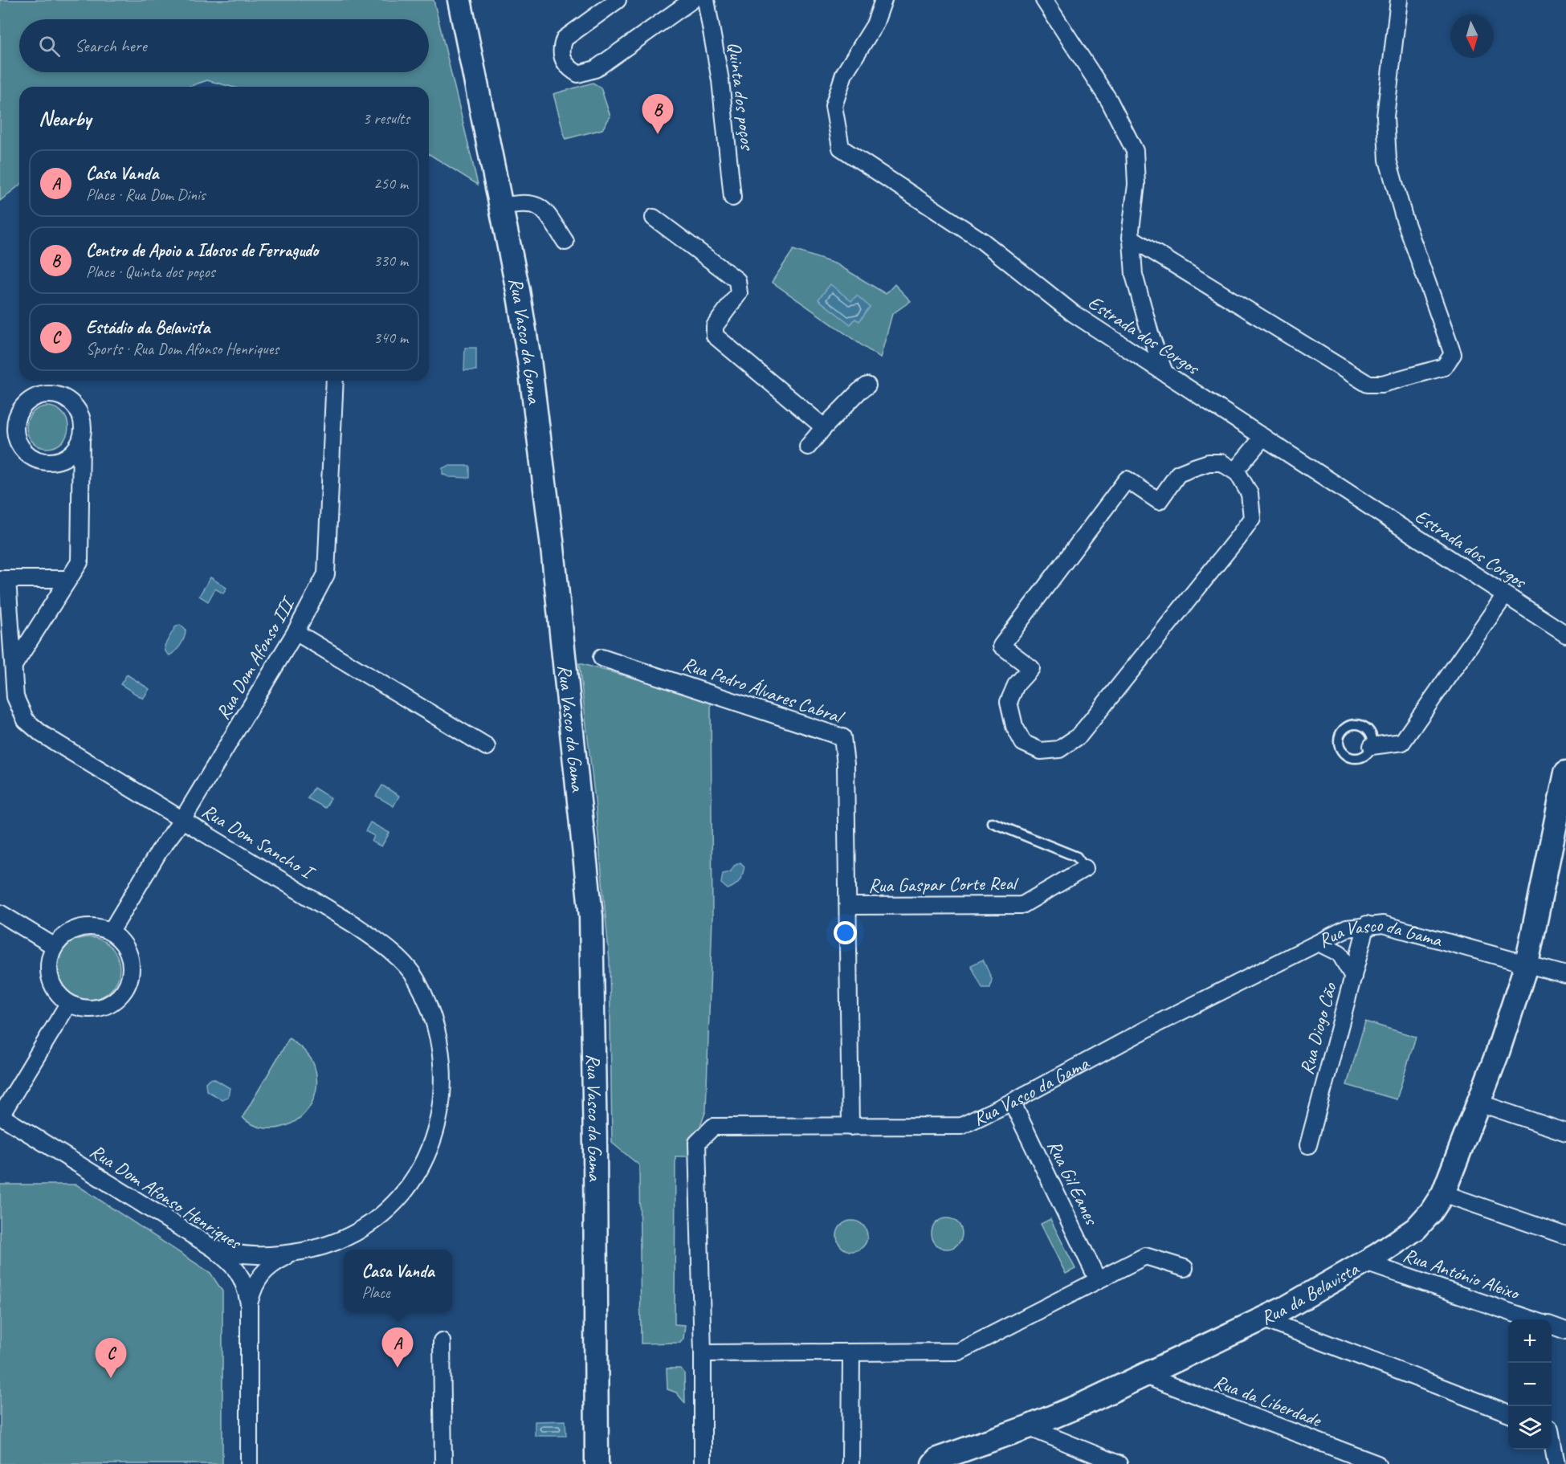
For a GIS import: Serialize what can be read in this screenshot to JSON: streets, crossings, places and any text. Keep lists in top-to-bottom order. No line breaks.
{"streets":{"street":["Quinta dos poços","Estrada dos Corgos","Rua Vasco da Gama","Rua Dom Afonso III","Rua Pedro Álvares Cabral","Rua Dom Sancho I","Rua Gaspar Corte Real","Rua Diogo Cão","Rua Gil Eanes","Rua Dom Afonso Henriques","Rua António Aleixo","Rua da Belavista","Rua da Liberdade"]},"crossings":[["Rua Vasco da Gama","Rua Pedro Álvares Cabral"],["Rua Vasco da Gama","Rua Diogo Cão"],["Rua Vasco da Gama","Rua Gil Eanes"],["Rua Vasco da Gama","Rua da Belavista"],["Rua Dom Afonso III","Rua Dom Sancho I"],["Rua Pedro Álvares Cabral","Rua Gaspar Corte Real"],["Rua António Aleixo","Rua da Belavista"],["Rua da Belavista","Rua da Liberdade"]],"north":"bottom","page":{"search":"Search here","heading":["Nearby","3 results"],"pins":["B","A","C"],"list":[{"mark":"A","name":"Casa Vanda","note":"Place · Rua Dom Dinis","value":"250 m"},{"mark":"B","name":"Centro de Apoio a Idosos de Ferragudo","note":"Place · Quinta dos poços","value":"330 m"},{"mark":"C","name":"Estádio da Belavista","note":"Sports · Rua Dom Afonso Henriques","value":"340 m"}],"popup":["Casa Vanda","Place"],"map_buttons":["+","−"]}}
